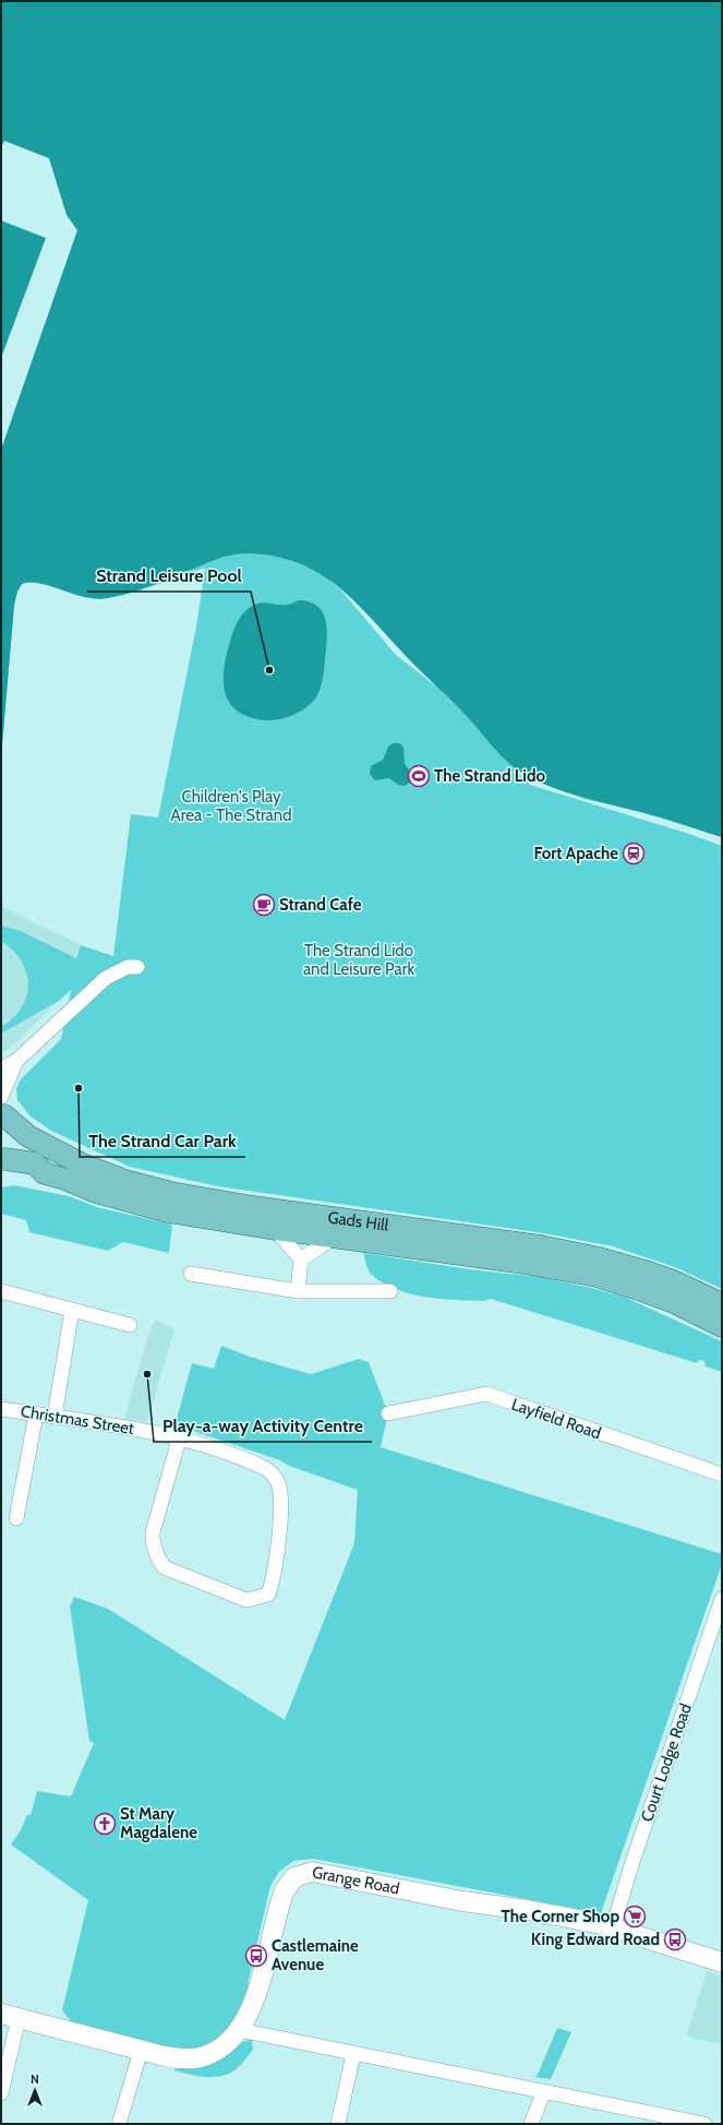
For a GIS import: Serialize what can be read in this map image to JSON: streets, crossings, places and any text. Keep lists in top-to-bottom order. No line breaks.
{"streets":{"main road":["Gads Hill"],"street":["Layfield Road","Christmas Street","Court Lodge Road","Grange Road"]},"crossings":[["Court Lodge Road","Grange Road"]],"parks":["Children's Play Area - The Strand","The Strand Lido and Leisure Park"],"places":{"other":["Strand Leisure Pool","The Strand Car Park","Play-a-way Activity Centre"],"sports":["The Strand Lido"],"station":["Fort Apache"],"cafe":["Strand Cafe"],"church":["St Mary Magdalene"],"supermarket":["The Corner Shop"],"bus stop":["King Edward Road","Castlemaine Avenue"]},"north":"top"}
